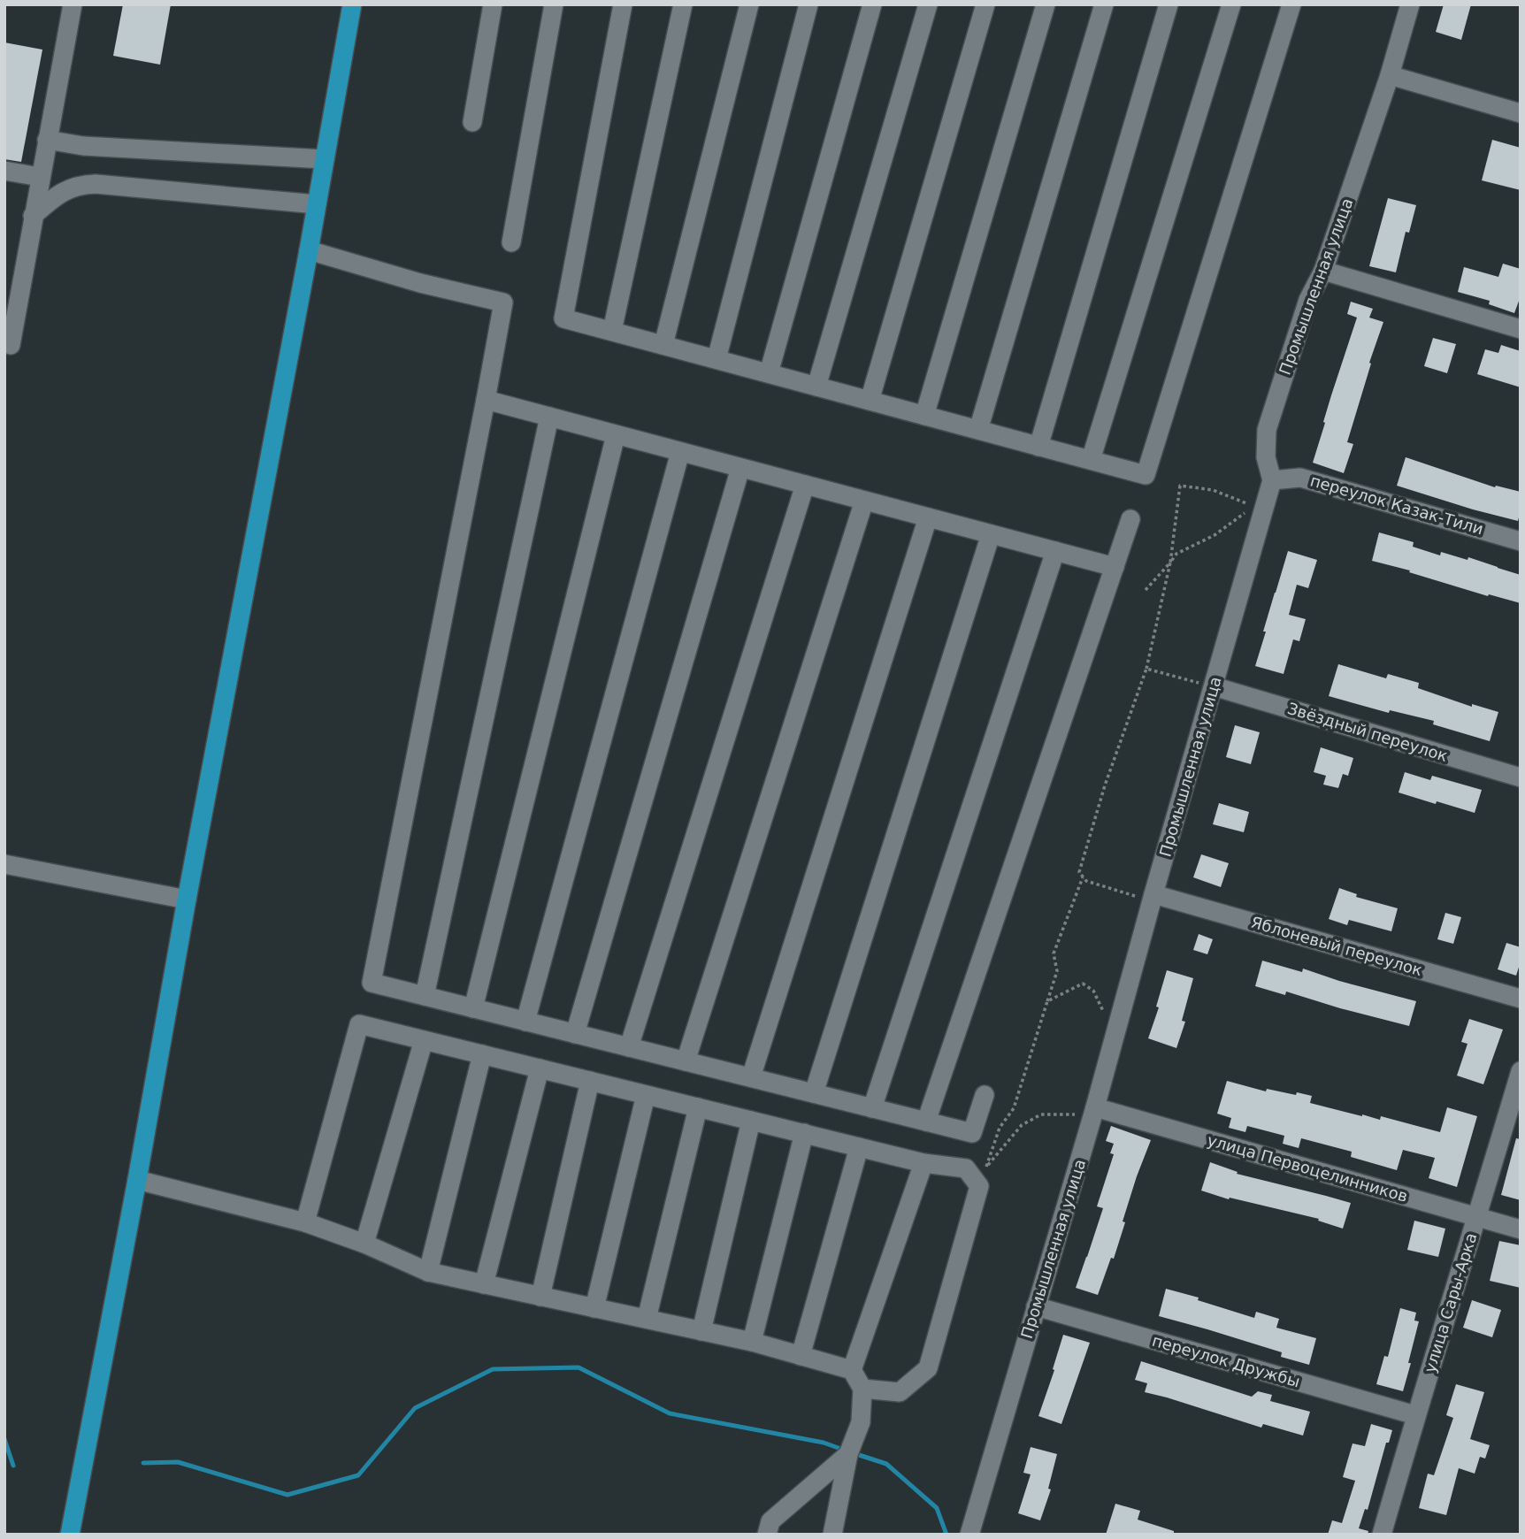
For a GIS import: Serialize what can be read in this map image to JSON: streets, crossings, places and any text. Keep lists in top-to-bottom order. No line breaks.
{"streets":{"lane":["Промышленная улица","переулок Казак-Тили","Звёздный переулок","Яблоневый переулок","улица Первоцелинников","улица Сары-Арка","переулок Дружбы"]},"crossings":[["Промышленная улица","переулок Казак-Тили"],["Промышленная улица","Звёздный переулок"],["Промышленная улица","Яблоневый переулок"],["Промышленная улица","улица Первоцелинников"],["Промышленная улица","переулок Дружбы"],["улица Первоцелинников","улица Сары-Арка"],["улица Сары-Арка","переулок Дружбы"]]}
